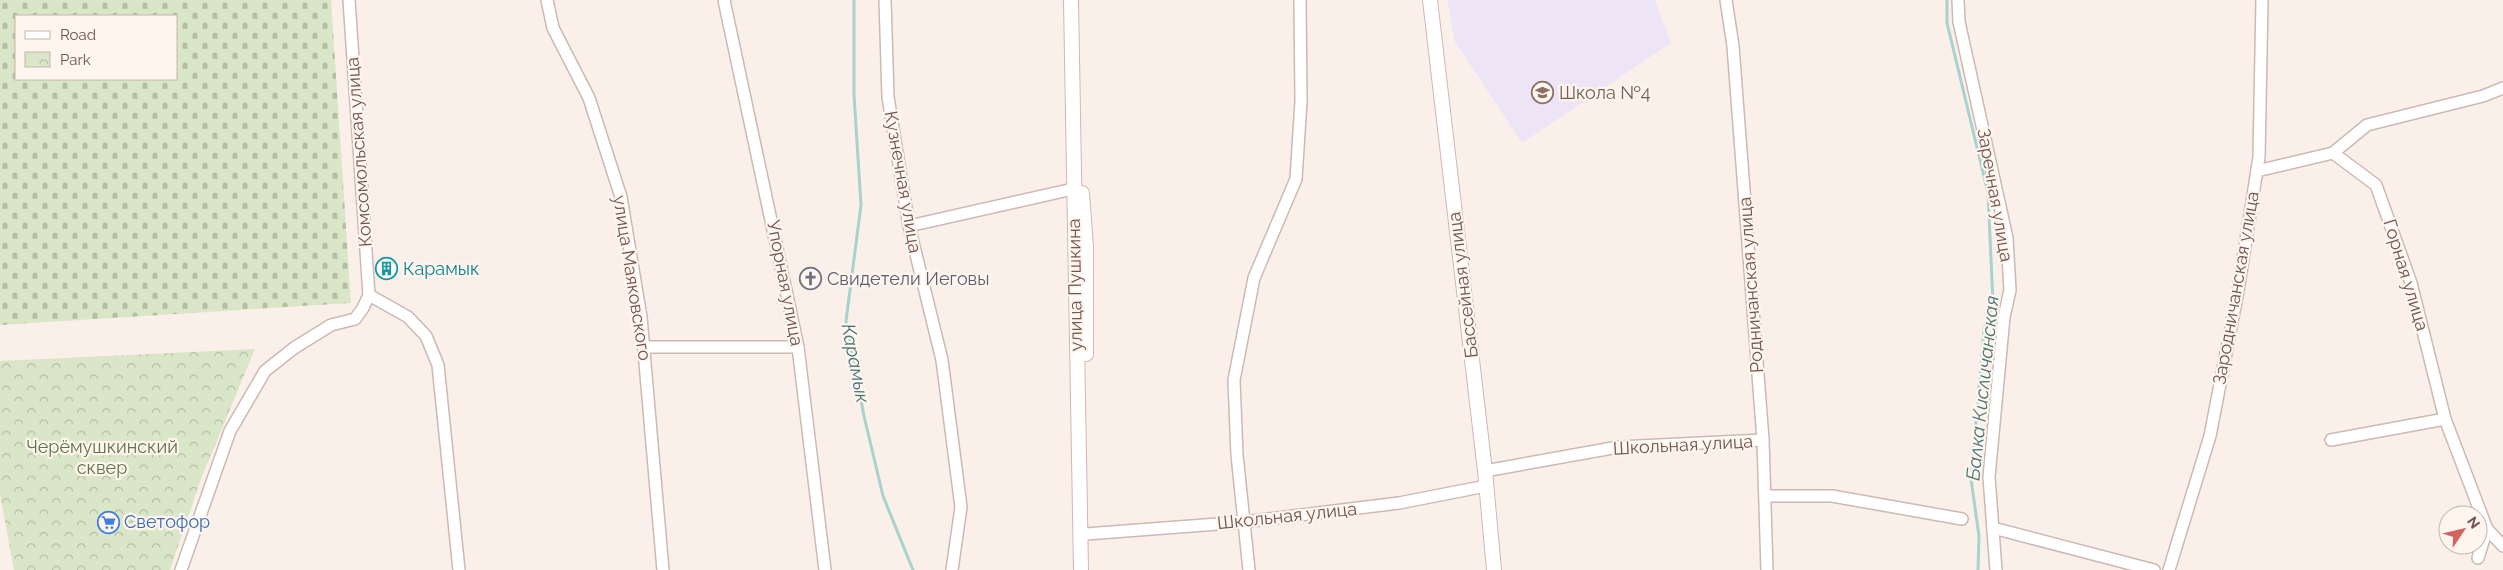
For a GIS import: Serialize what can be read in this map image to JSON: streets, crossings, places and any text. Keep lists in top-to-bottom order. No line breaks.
{"streets":{"street":["Комсомольская улица","Кузнечная улица","Заречная улица","Горная улица","улица Маяковского","Упорная улица","улица Пушкина","Бассейная улица","Родничанская улица","Зародничанская улица","Школьная улица"]},"crossings":[["улица Пушкина","Школьная улица"],["Бассейная улица","Школьная улица"],["Родничанская улица","Школьная улица"]],"water":["Карамык","Балка Кисличанская"],"parks":["Черёмушкинский сквер"],"places":{"school or university":["Школа №4"],"building":["Карамык"],"church":["Свидетели Иеговы"],"supermarket":["Светофор"]},"legend":["Road","Park"],"north":"top right"}
